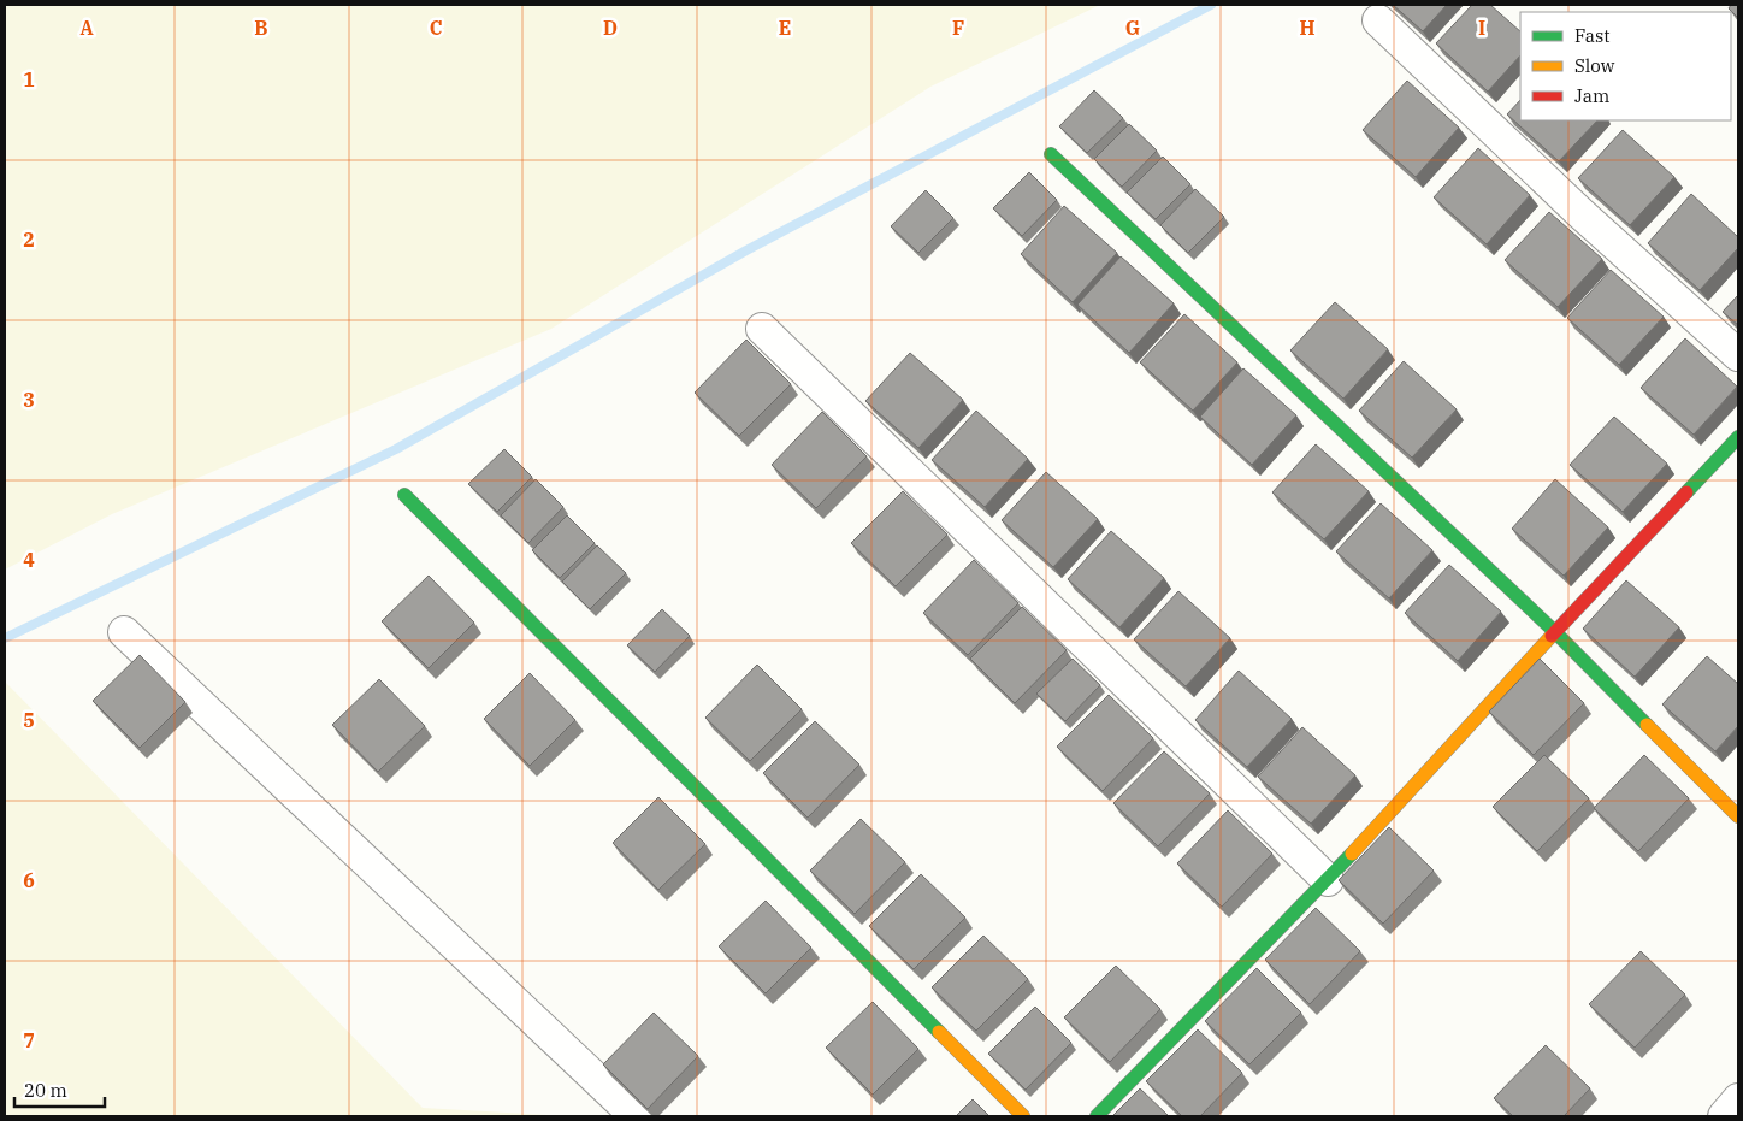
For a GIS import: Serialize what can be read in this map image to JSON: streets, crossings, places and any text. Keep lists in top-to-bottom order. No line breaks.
{"legend":["Fast","Slow","Jam"],"scale_bar":"20 m","grid":{"columns":["A","B","C","D","E","F","G","H","I"],"rows":["1","2","3","4","5","6","7"]}}
